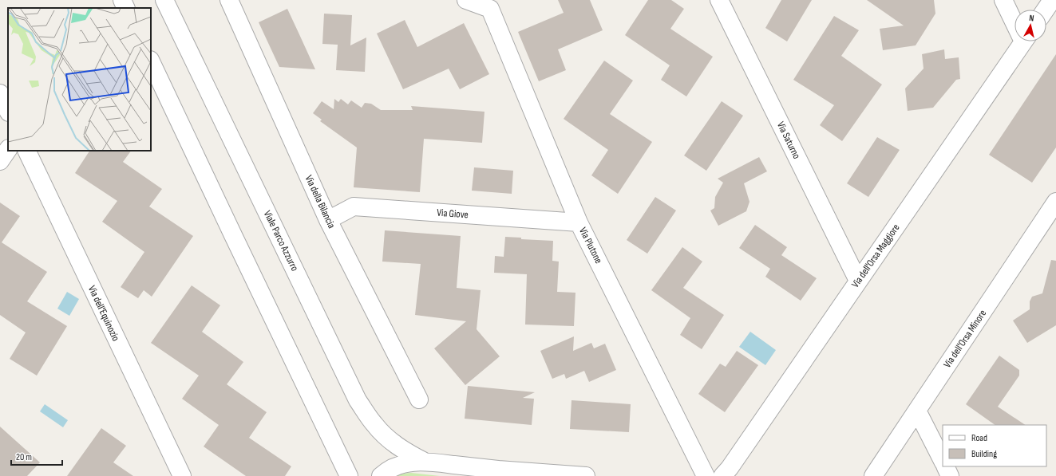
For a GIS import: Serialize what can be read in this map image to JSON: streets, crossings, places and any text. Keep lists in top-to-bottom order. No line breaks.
{"streets":{"street":["Via Saturno","Via della Bilancia","Via Giove","Viale Parco Azzurro","Via Plutone","Via dell'Orsa Maggiore","Via dell'Equinozio","Via dell'Orsa Minore"]},"crossings":[["Via Saturno","Via dell'Orsa Maggiore"],["Via della Bilancia","Via Giove"],["Via Giove","Via Plutone"]],"legend":["Road","Building"],"scale_bar":"20 m","north":"top"}
